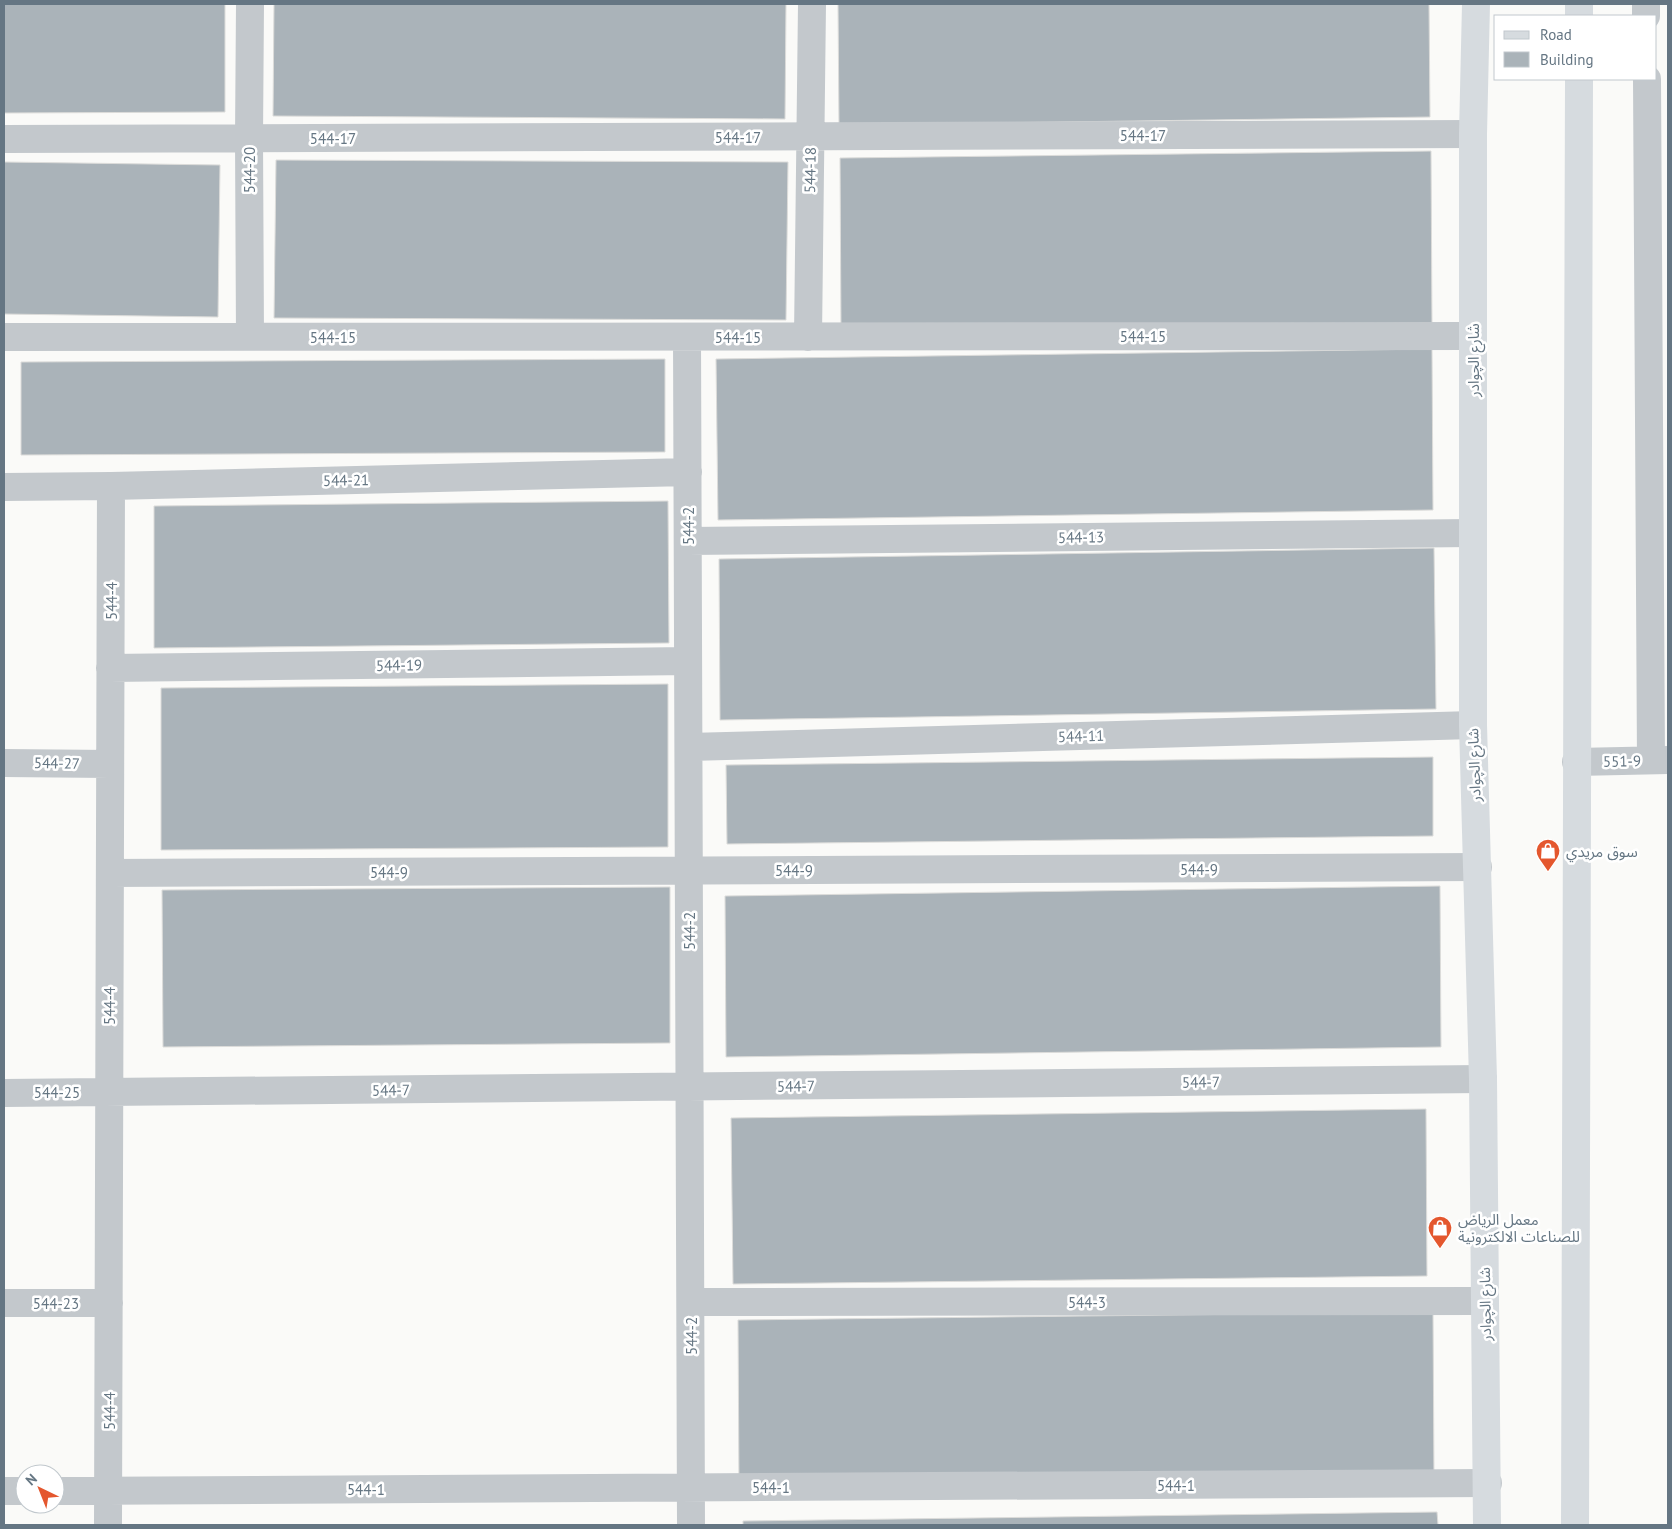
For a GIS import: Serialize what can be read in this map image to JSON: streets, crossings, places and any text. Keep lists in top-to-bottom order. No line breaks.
{"streets":{"main road":["شارع الچوادر"],"street":["544-17","544-20","544-18","544-15","544-21","544-2","544-13","544-4","544-19","544-11","551-9","544-27","544-9","544-7","544-25","544-3","544-23","544-1"]},"crossings":[["544-17","544-20"],["544-17","544-18"],["544-17","شارع الچوادر"],["544-20","544-15"],["544-18","544-15"],["544-15","شارع الچوادر"],["544-15","544-2"],["شارع الچوادر","544-13"],["شارع الچوادر","544-11"],["شارع الچوادر","544-9"],["شارع الچوادر","544-7"],["شارع الچوادر","544-3"],["شارع الچوادر","544-1"],["544-21","544-2"],["544-21","544-4"],["544-2","544-13"],["544-2","544-19"],["544-2","544-11"],["544-2","544-9"],["544-2","544-7"],["544-2","544-3"],["544-2","544-1"],["544-4","544-19"],["544-4","544-27"],["544-4","544-9"],["544-4","544-7"],["544-4","544-25"],["544-4","544-23"],["544-4","544-1"],["544-7","544-25"]],"places":{"shop":["سوق مريدي","معمل الرياض للصناعات الالكترونية"]},"legend":["Road","Building"],"north":"top left"}
